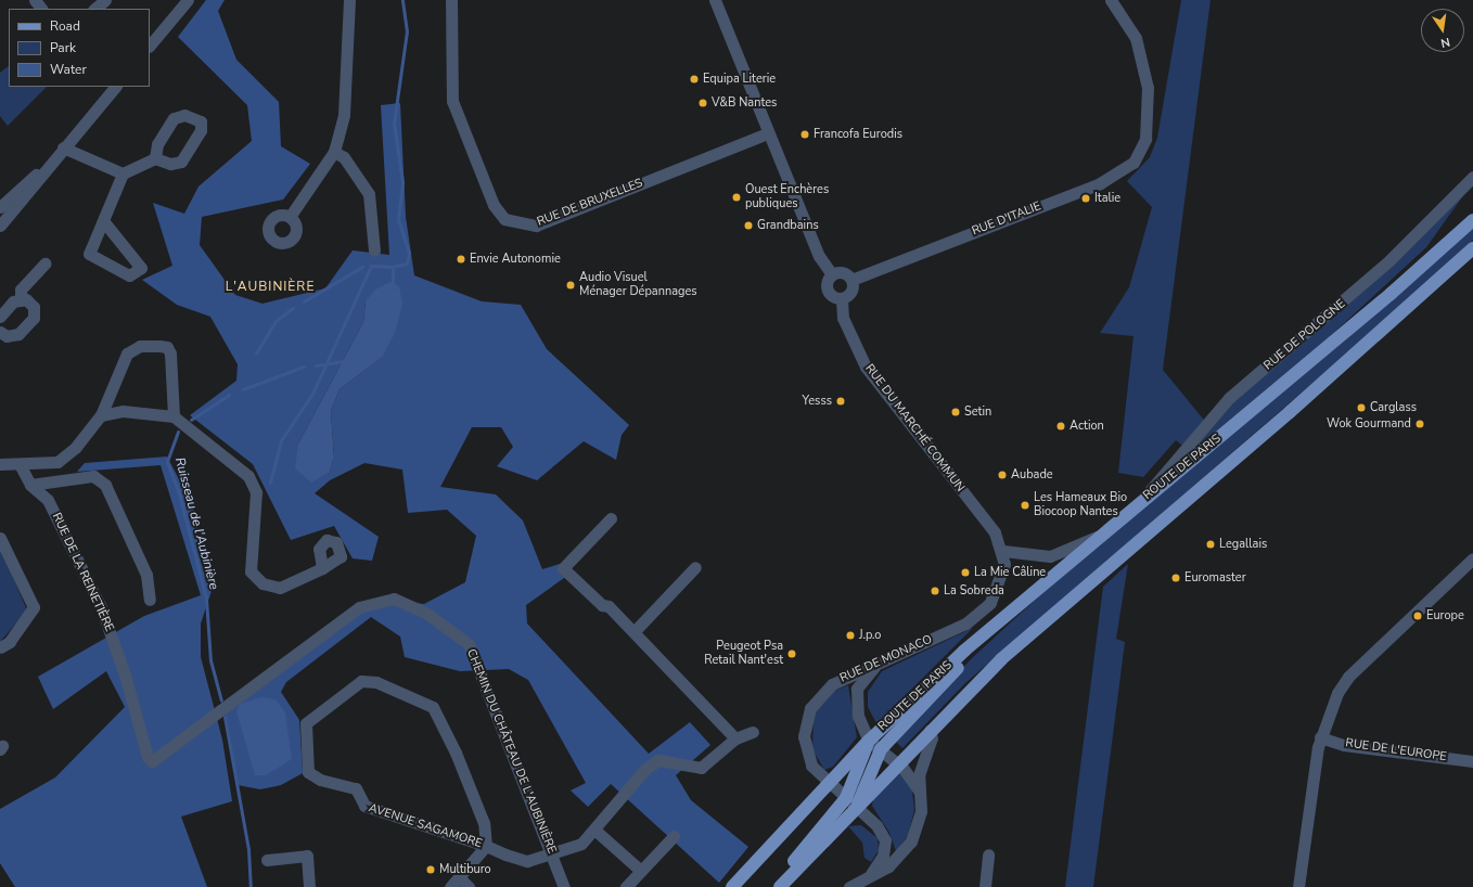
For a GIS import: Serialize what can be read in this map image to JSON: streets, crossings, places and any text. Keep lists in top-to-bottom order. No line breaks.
{"streets":{"main road":["ROUTE DE PARIS"],"street":["RUE DE BRUXELLES","RUE D'ITALIE","RUE DE POLOGNE","RUE DU MARCHÉ COMMUN","RUE DE LA REINETIÈRE","RUE DE MONACO","RUE DE L'EUROPE","CHEMIN DU CHÂTEAU DE L'AUBINIÈRE","AVENUE SAGAMORE"]},"crossings":[["RUE D'ITALIE","RUE DU MARCHÉ COMMUN"],["RUE DE POLOGNE","ROUTE DE PARIS"],["RUE DU MARCHÉ COMMUN","RUE DE MONACO"],["ROUTE DE PARIS","RUE DE MONACO"],["RUE DE LA REINETIÈRE","CHEMIN DU CHÂTEAU DE L'AUBINIÈRE"],["CHEMIN DU CHÂTEAU DE L'AUBINIÈRE","AVENUE SAGAMORE"]],"districts":["L'AUBINIÈRE"],"water":["Ruisseau de l'Aubinière"],"places":["Equipa Literie","V&B Nantes","Francofa Eurodis","Ouest Enchères publiques","Italie","Grandbains","Envie Autonomie","Audio Visuel Ménager Dépannages","Yesss","Carglass","Setin","Wok Gourmand","Action","Aubade","Les Hameaux Bio Biocoop Nantes","Legallais","La Mie Câline","Euromaster","La Sobreda","Europe","J.p.o","Peugeot Psa Retail Nant'est","Multiburo"],"legend":["Road","Park","Water"],"north":"bottom"}
